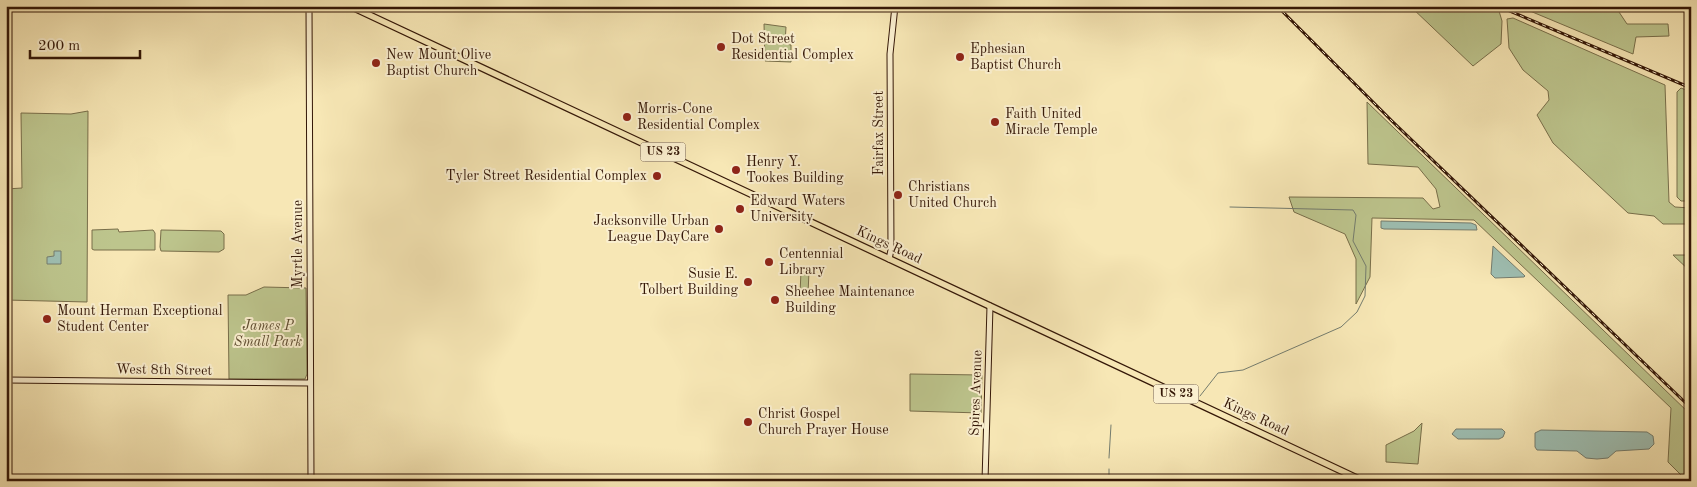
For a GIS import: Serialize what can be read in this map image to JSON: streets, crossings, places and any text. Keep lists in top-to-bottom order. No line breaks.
{"streets":{"main road":["Fairfax Street","US 23","Myrtle Avenue","Kings Road","West 8th Street","Spires Avenue"]},"crossings":[["Fairfax Street","Kings Road"],["Myrtle Avenue","West 8th Street"],["Kings Road","Spires Avenue"]],"parks":["James P Small Park"],"places":["Dot Street Residential Complex","Ephesian Baptist Church","New Mount Olive Baptist Church","Morris-Cone Residential Complex","Faith United Miracle Temple","Henry Y. Tookes Building","Tyler Street Residential Complex","Christians United Church","Edward Waters University","Jacksonville Urban League DayCare","Centennial Library","Susie E. Tolbert Building","Sheehee Maintenance Building","Mount Herman Exceptional Student Center","Christ Gospel Church Prayer House"],"scale_bar":"200 m"}
